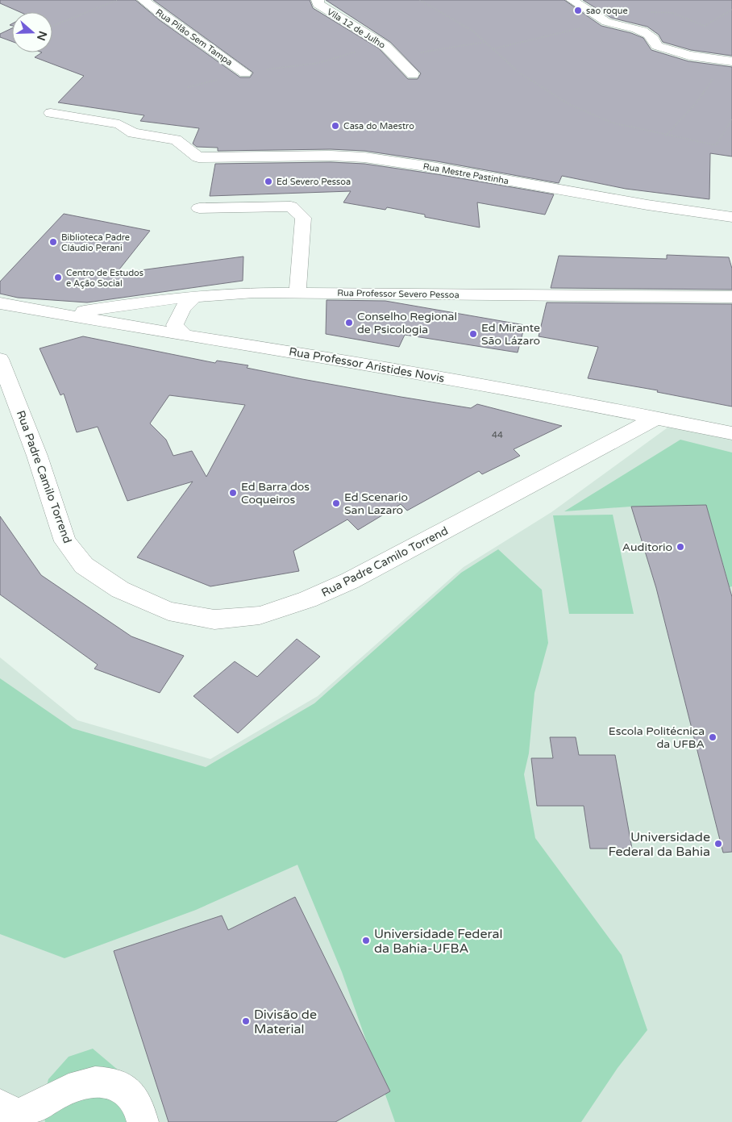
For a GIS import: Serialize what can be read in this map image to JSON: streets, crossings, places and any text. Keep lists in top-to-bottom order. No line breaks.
{"streets":{"street":["Vila 12 de Julho","Rua Pilão Sem Tampa","Rua Mestre Pastinha","Rua Professor Severo Pessoa","Rua Professor Aristides Novis","Rua Padre Camilo Torrend"]},"crossings":[["Rua Professor Severo Pessoa","Rua Professor Aristides Novis"],["Rua Professor Aristides Novis","Rua Padre Camilo Torrend"]],"places":["sao roque","Casa do Maestro","Ed Severo Pessoa","Biblioteca Padre Cláudio Perani","Centro de Estudos e Ação Social","Conselho Regional de Psicologia","Ed Mirante São Lázaro","Ed Barra dos Coqueiros","Ed Scenario San Lazaro","Auditorio","Escola Politécnica da UFBA","Universidade Federal da Bahia","Universidade Federal da Bahia-UFBA","Divisão de Material"],"house_numbers":["44"],"north":"right"}
